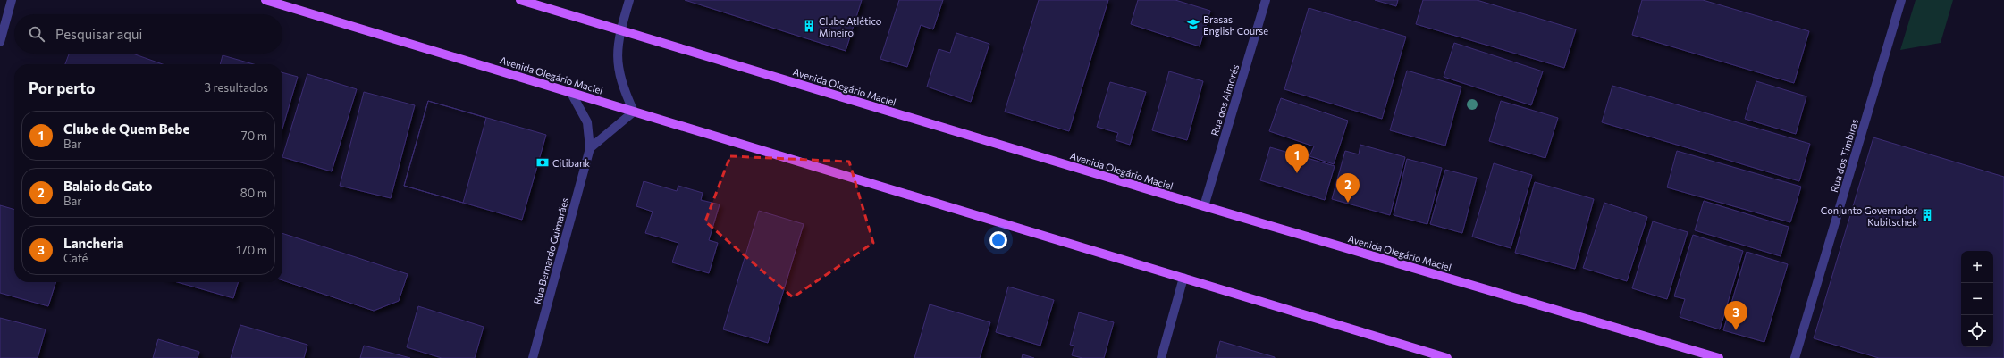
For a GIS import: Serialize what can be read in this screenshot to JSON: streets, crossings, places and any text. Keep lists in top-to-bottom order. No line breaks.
{"streets":{"main road":["Avenida Olegário Maciel"],"street":["Rua dos Aimorés","Rua dos Timbiras","Rua Bernardo Guimarães"]},"crossings":[["Avenida Olegário Maciel","Rua dos Aimorés"],["Avenida Olegário Maciel","Rua Bernardo Guimarães"]],"places":{"school or university":["Brasas English Course"],"building":["Clube Atlético Mineiro","Conjunto Governador Kubitschek"],"bank":["Citibank"]},"page":{"search":"Pesquisar aqui","heading":["Por perto","3 resultados"],"list":[{"mark":"1","name":"Clube de Quem Bebe","note":"Bar","value":"70 m"},{"mark":"2","name":"Balaio de Gato","note":"Bar","value":"80 m"},{"mark":"3","name":"Lancheria","note":"Café","value":"170 m"}],"pins":["1","2","3"],"map_buttons":["+","−"]}}
